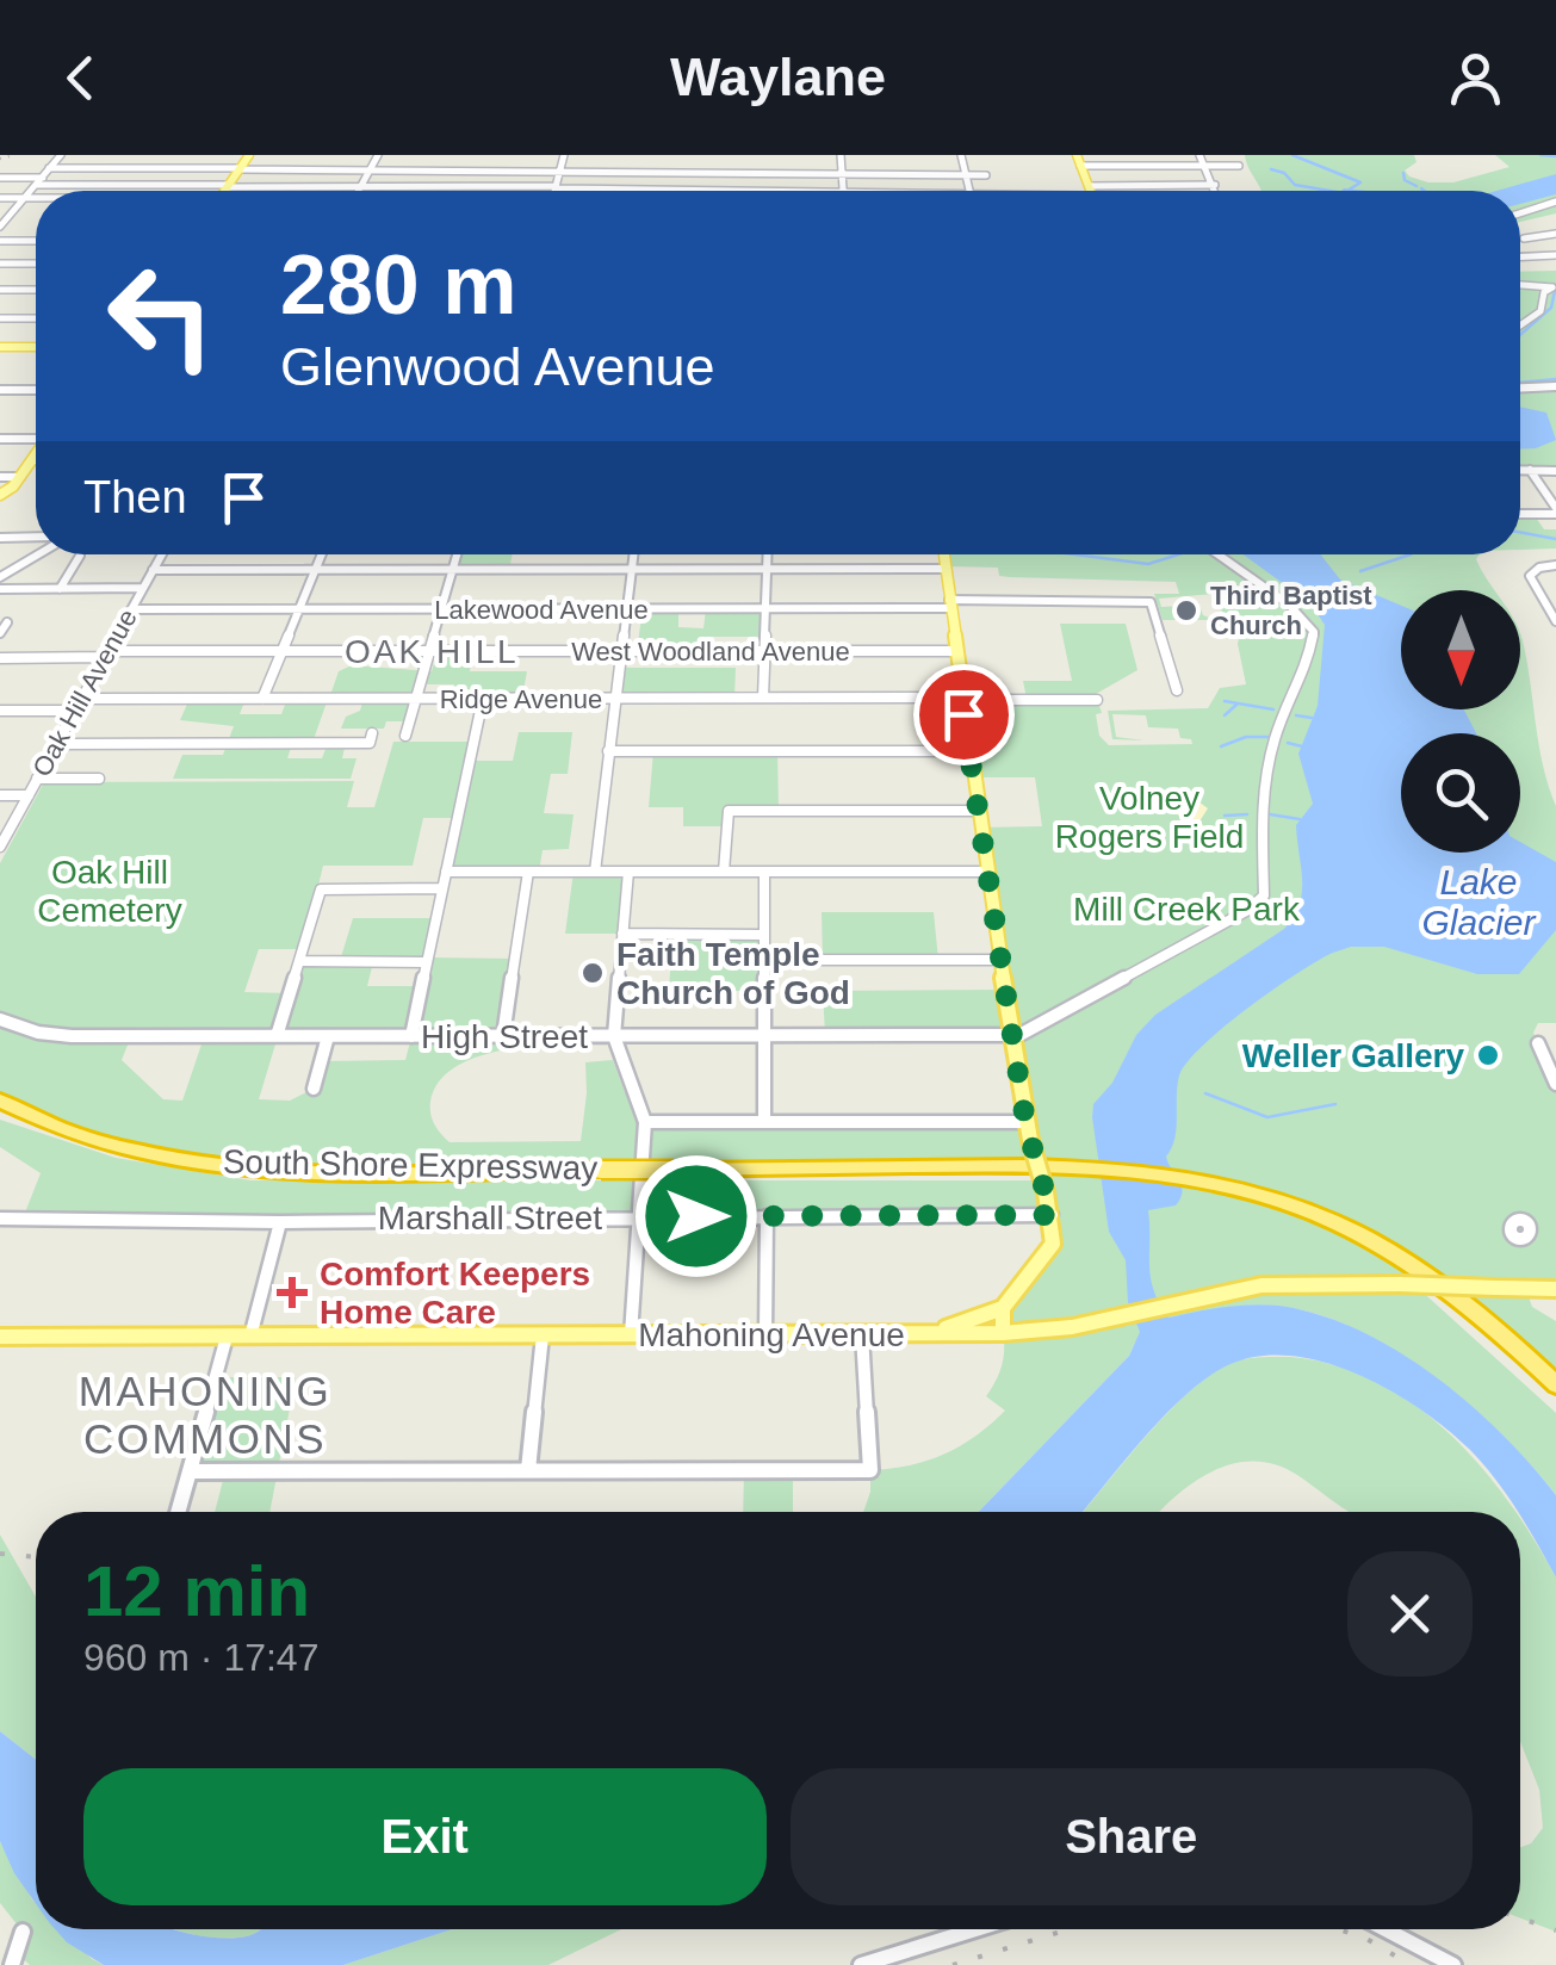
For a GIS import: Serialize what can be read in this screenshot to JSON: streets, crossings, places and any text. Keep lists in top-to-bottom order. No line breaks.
{"streets":{"highway":["South Shore Expressway"],"main road":["Mahoning Avenue"],"street":["Lakewood Avenue","West Woodland Avenue","Oak Hill Avenue","Ridge Avenue","High Street","Marshall Street"]},"crossings":[["Lakewood Avenue","Oak Hill Avenue"],["West Woodland Avenue","Oak Hill Avenue"],["Oak Hill Avenue","Ridge Avenue"]],"districts":["OAK HILL","MAHONING COMMONS"],"water":["Lake Glacier"],"parks":["Volney Rogers Field","Oak Hill Cemetery","Mill Creek Park"],"places":{"other":["Third Baptist Church","Faith Temple Church of God","Weller Gallery"],"health":["Comfort Keepers Home Care"]},"north":"bottom","page":{"header":"Waylane","turn":["280 m","Glenwood Avenue"],"then":"Then","heading":["12 min","960 m · 17:47"],"buttons":["Exit","Share"]}}
